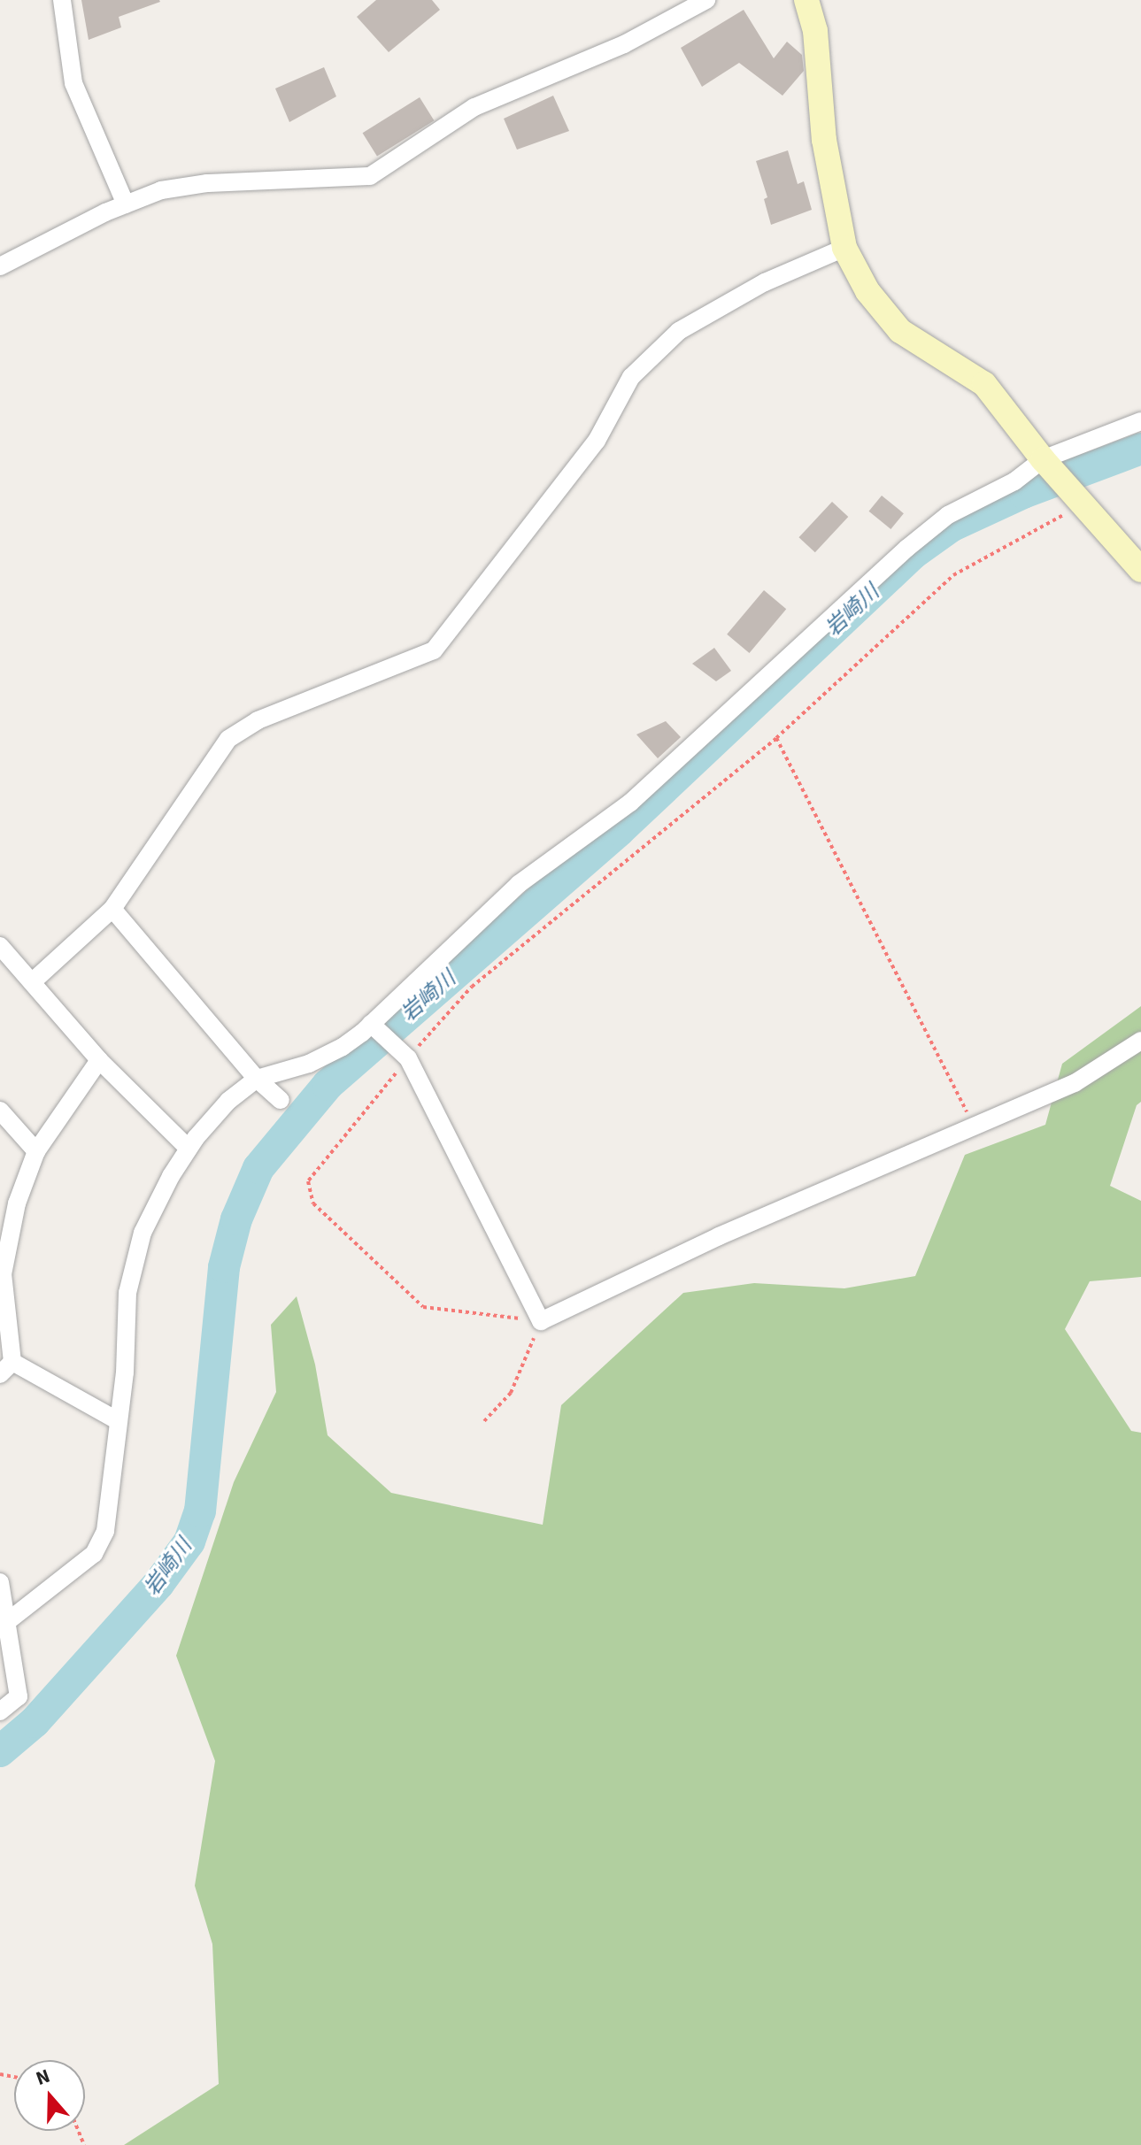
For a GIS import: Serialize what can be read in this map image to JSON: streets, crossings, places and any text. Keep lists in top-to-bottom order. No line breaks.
{"water":["岩崎川"],"north":"top"}
